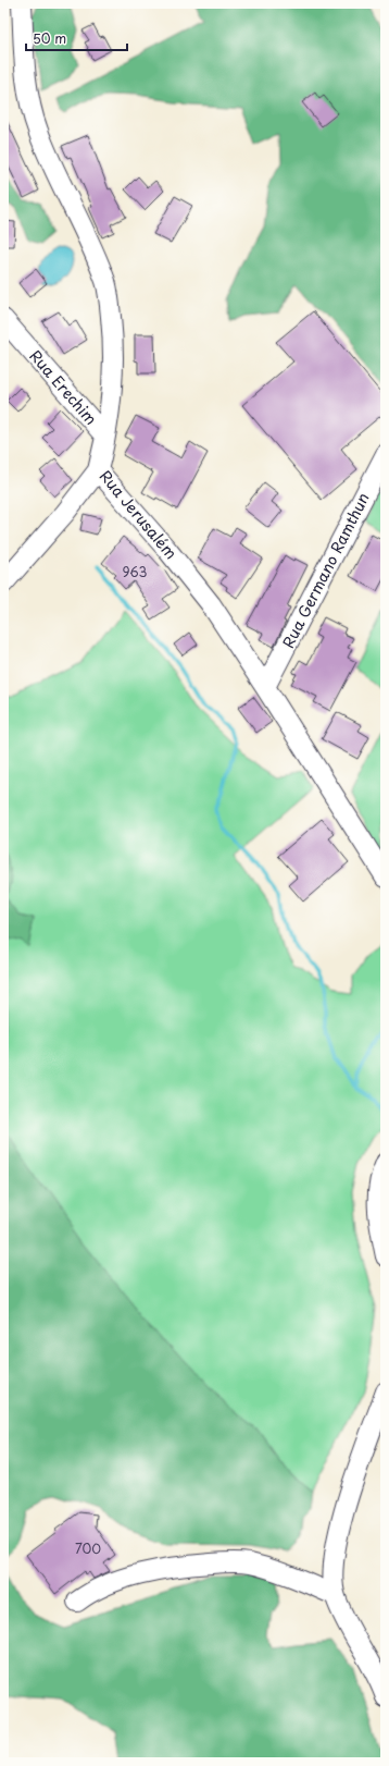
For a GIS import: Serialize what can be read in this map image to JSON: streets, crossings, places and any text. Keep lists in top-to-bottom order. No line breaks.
{"streets":{"street":["Rua Erechim","Rua Jerusalém","Rua Germano Ramthun"]},"crossings":[["Rua Erechim","Rua Jerusalém"],["Rua Jerusalém","Rua Germano Ramthun"]],"house_numbers":["963","700"],"scale_bar":"50 m"}
